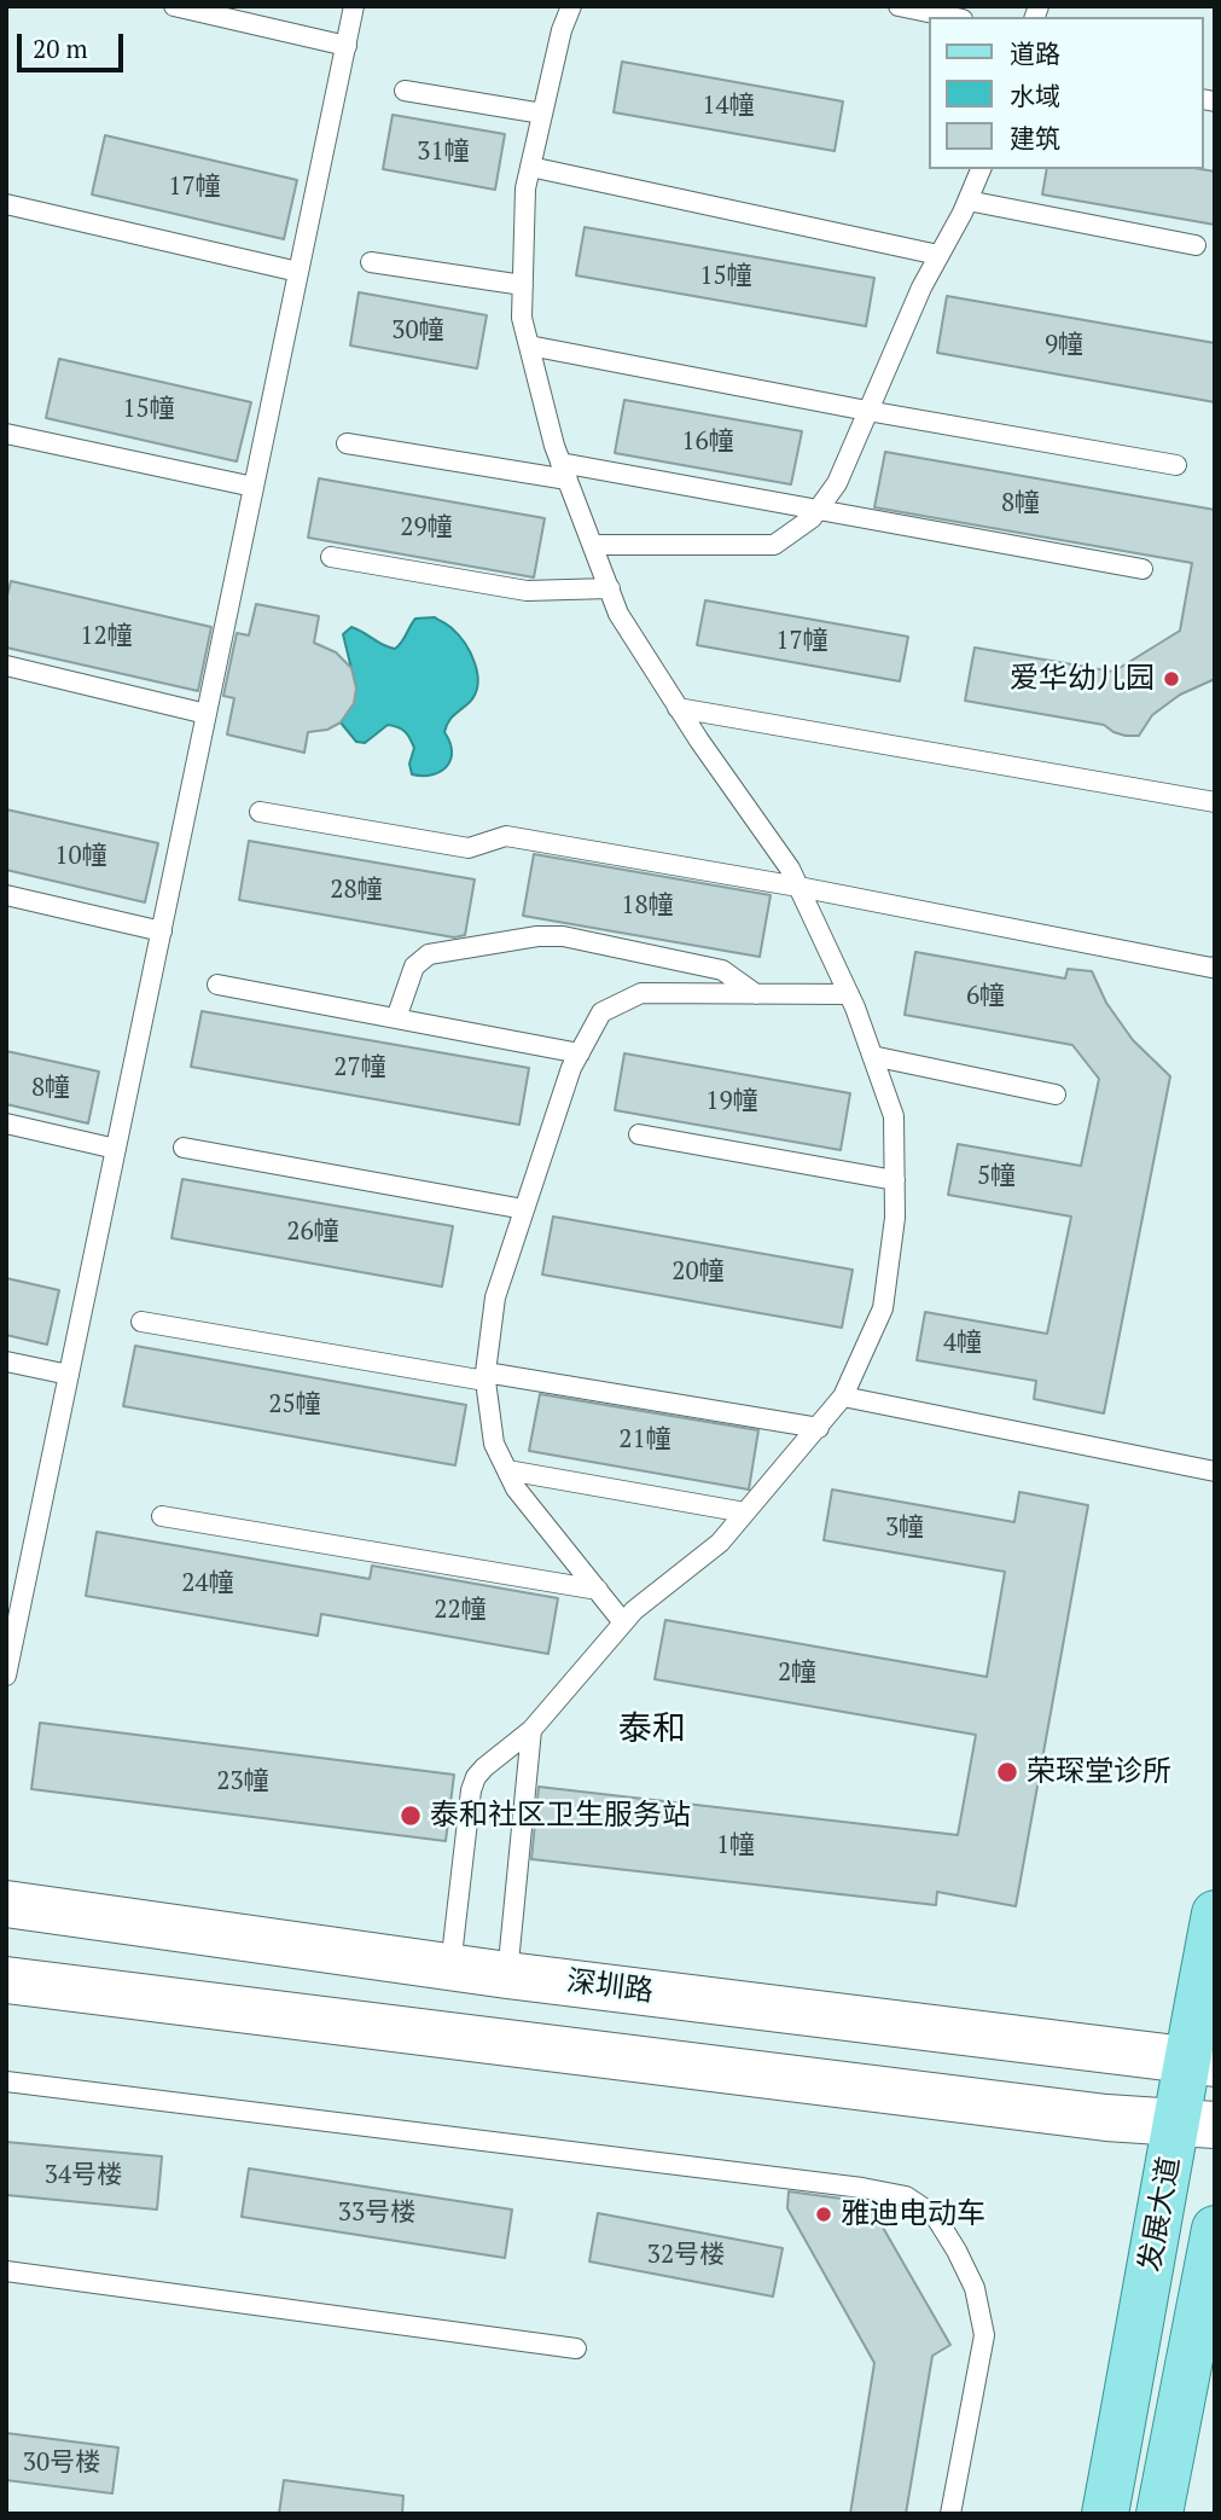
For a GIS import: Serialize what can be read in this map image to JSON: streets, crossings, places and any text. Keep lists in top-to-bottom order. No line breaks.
{"streets":{"main road":["发展大道"],"street":["深圳路"]},"crossings":[["深圳路","发展大道"]],"districts":["泰和"],"places":["爱华幼儿园","荣琛堂诊所","泰和社区卫生服务站","雅迪电动车"],"house_numbers":["14幢","31幢","17幢","15幢","30幢","9幢","15幢","16幢","8幢","29幢","12幢","17幢","10幢","28幢","18幢","6幢","27幢","8幢","19幢","5幢","26幢","20幢","4幢","25幢","21幢","3幢","24幢","22幢","2幢","23幢","1幢","34号楼","33号楼","32号楼","30号楼"],"legend":["道路","水域","建筑"],"scale_bar":"20 m"}
